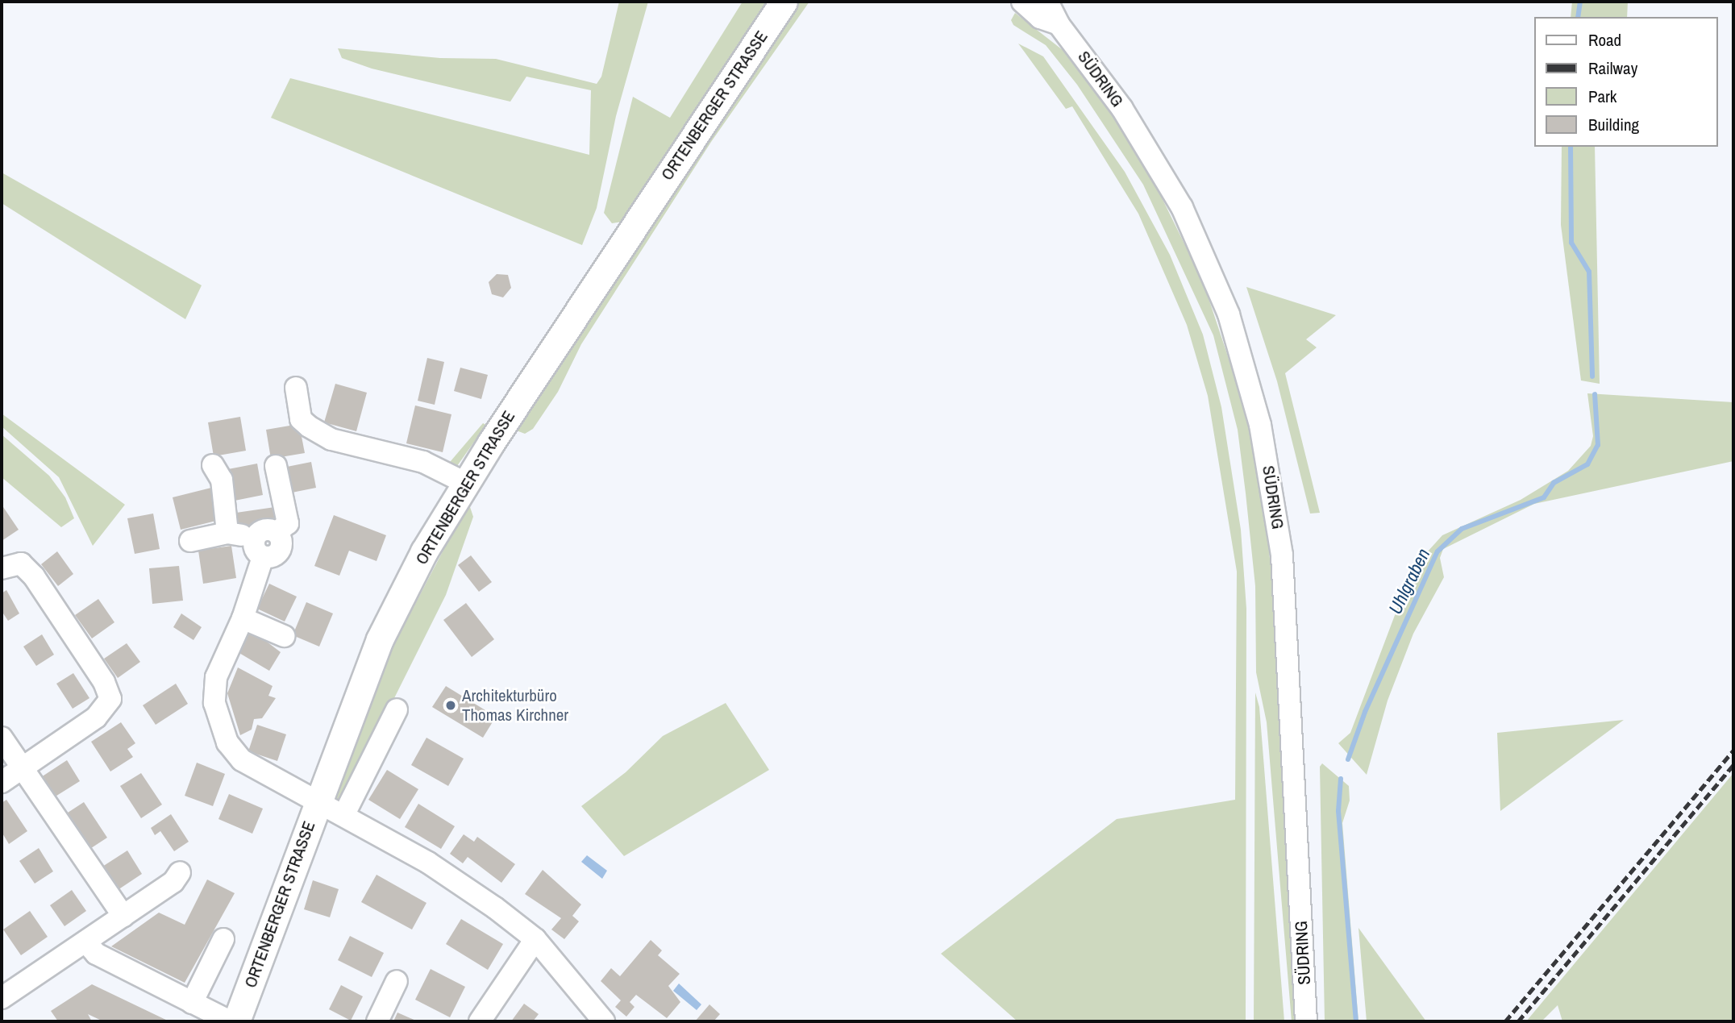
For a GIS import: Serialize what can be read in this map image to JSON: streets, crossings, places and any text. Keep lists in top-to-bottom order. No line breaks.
{"streets":{"main road":["ORTENBERGER STRASSE"],"street":["SÜDRING"]},"water":["Uhlgraben"],"places":["Architekturbüro Thomas Kirchner"],"legend":["Road","Railway","Park","Building"]}
